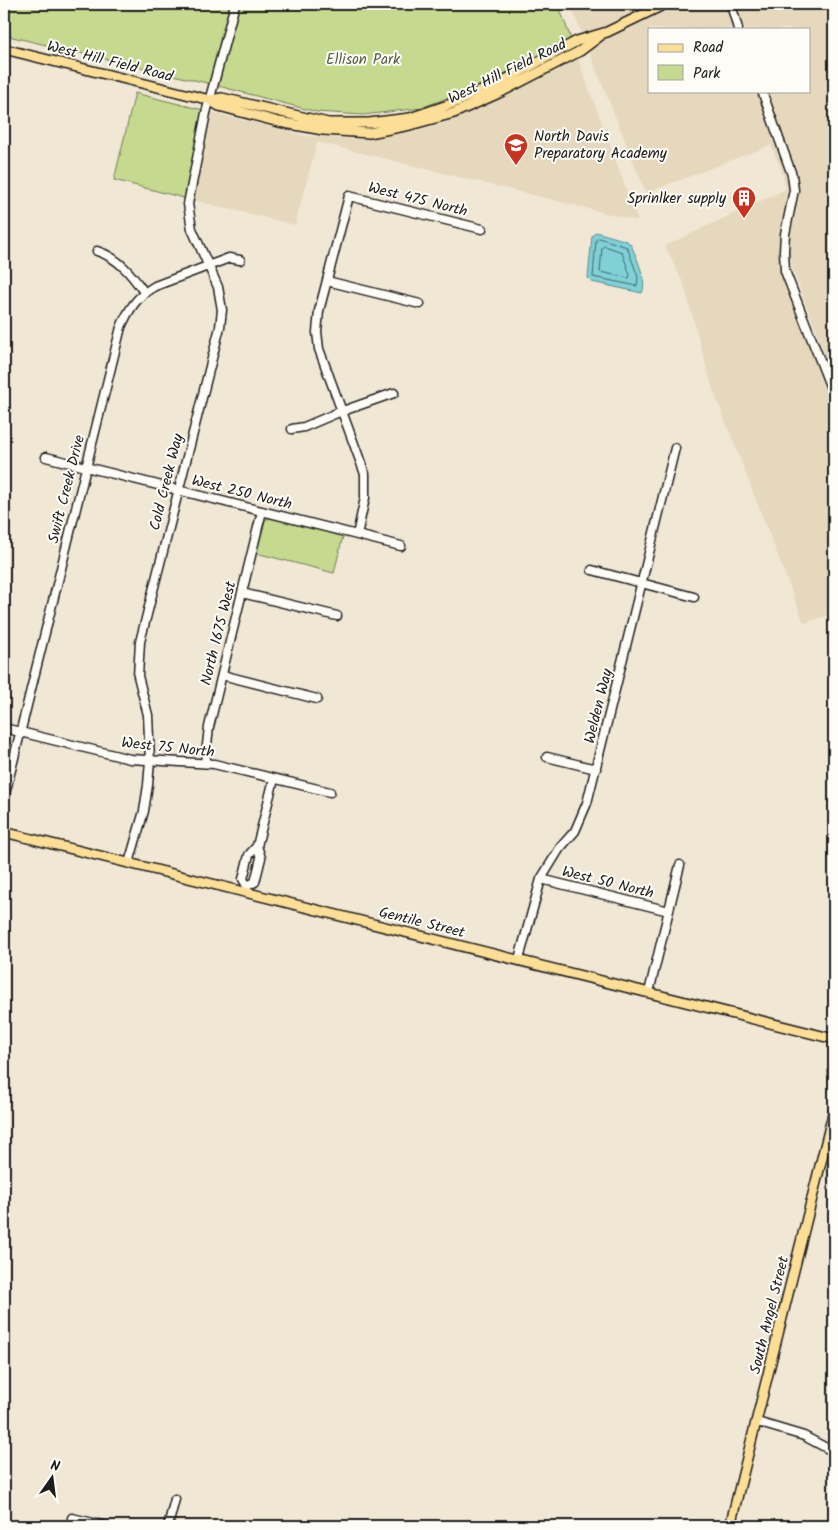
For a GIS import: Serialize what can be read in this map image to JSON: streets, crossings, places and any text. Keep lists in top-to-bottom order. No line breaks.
{"streets":{"main road":["West Hill Field Road","Gentile Street","South Angel Street"],"street":["West 475 North","Cold Creek Way","Swift Creek Drive","West 250 North","North 1675 West","Welden Way","West 75 North","West 50 North"]},"crossings":[["West Hill Field Road","Cold Creek Way"],["Cold Creek Way","Swift Creek Drive"],["Cold Creek Way","West 250 North"],["Cold Creek Way","West 75 North"],["Cold Creek Way","Gentile Street"],["Swift Creek Drive","West 250 North"],["Swift Creek Drive","West 75 North"],["West 250 North","North 1675 West"],["North 1675 West","West 75 North"],["Welden Way","West 50 North"],["Welden Way","Gentile Street"]],"parks":["Ellison Park"],"places":{"school or university":["North Davis Preparatory Academy"],"building":["Sprinlker supply"]},"legend":["Road","Park"],"north":"top"}
